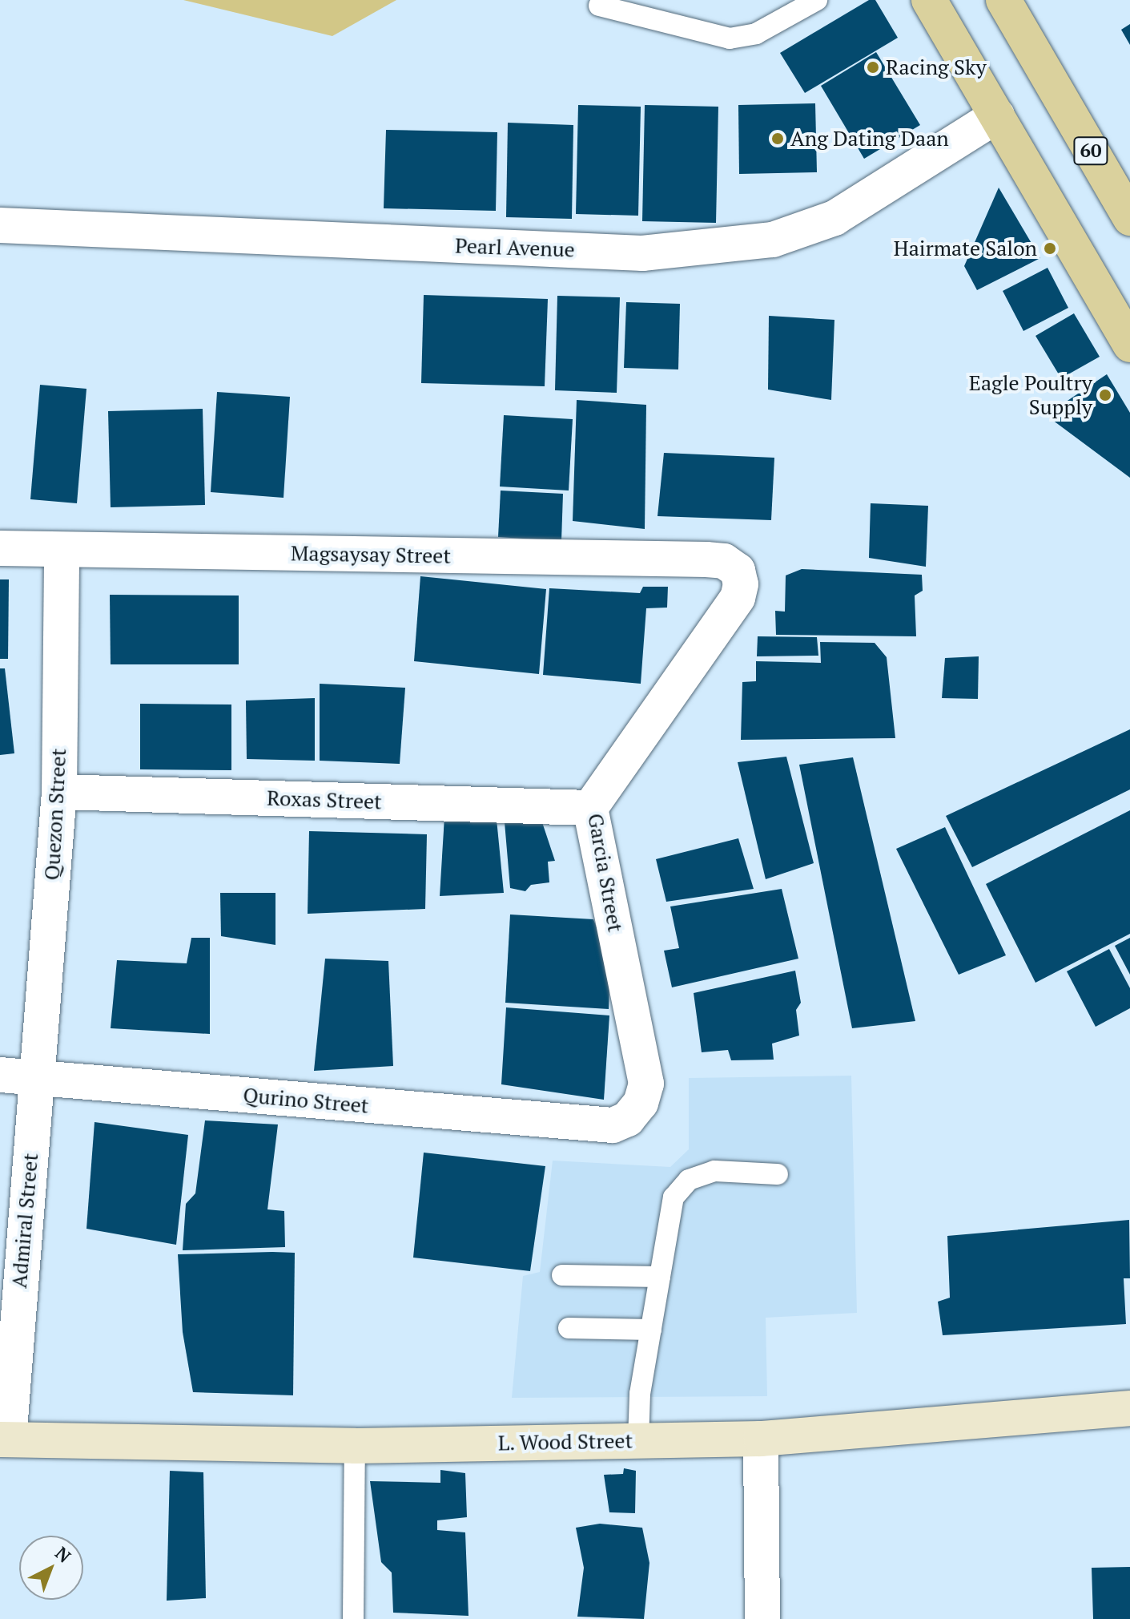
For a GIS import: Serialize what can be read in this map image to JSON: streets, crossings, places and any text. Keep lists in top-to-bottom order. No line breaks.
{"streets":{"main road":["60","L. Wood Street"],"street":["Pearl Avenue","Magsaysay Street","Roxas Street","Quezon Street","Garcia Street","Qurino Street","Admiral Street"]},"crossings":[["Magsaysay Street","Quezon Street"],["Magsaysay Street","Garcia Street"],["Roxas Street","Quezon Street"],["Roxas Street","Garcia Street"],["Quezon Street","Qurino Street"],["Quezon Street","Admiral Street"],["Garcia Street","Qurino Street"],["Qurino Street","Admiral Street"],["Admiral Street","L. Wood Street"]],"places":["Racing Sky","Ang Dating Daan","Hairmate Salon","Eagle Poultry Supply"],"north":"top right"}
